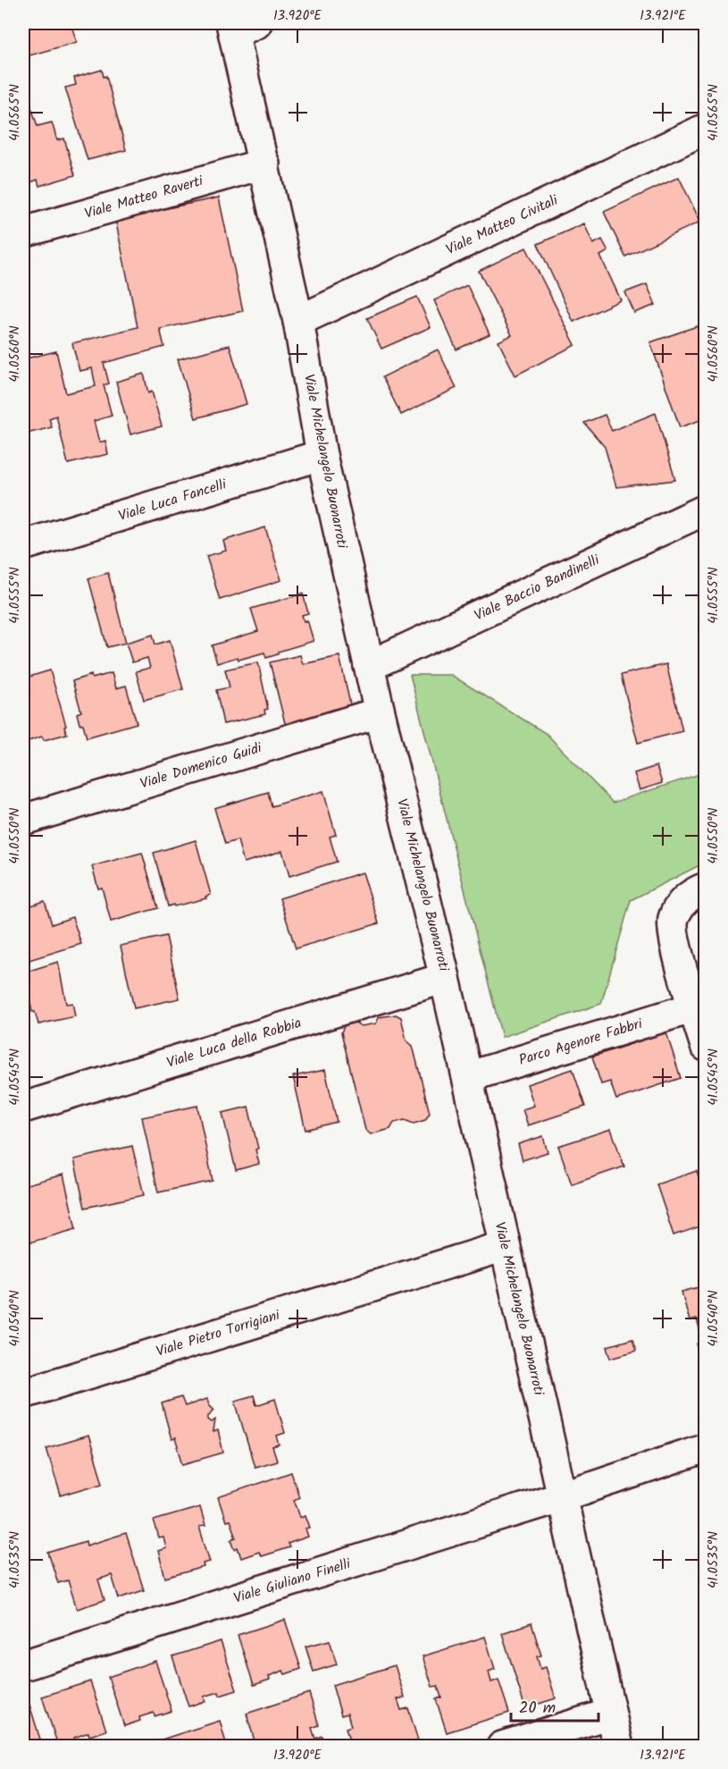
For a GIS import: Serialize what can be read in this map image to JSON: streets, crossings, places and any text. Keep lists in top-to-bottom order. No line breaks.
{"streets":{"street":["Viale Matteo Raverti","Viale Matteo Civitali","Viale Michelangelo Buonarroti","Viale Luca Fancelli","Viale Baccio Bandinelli","Viale Domenico Guidi","Parco Agenore Fabbri","Viale Luca della Robbia","Viale Pietro Torrigiani","Viale Giuliano Finelli"]},"crossings":[["Viale Matteo Raverti","Viale Michelangelo Buonarroti"],["Viale Matteo Civitali","Viale Michelangelo Buonarroti"],["Viale Michelangelo Buonarroti","Viale Luca Fancelli"],["Viale Michelangelo Buonarroti","Viale Baccio Bandinelli"],["Viale Michelangelo Buonarroti","Viale Domenico Guidi"],["Viale Michelangelo Buonarroti","Parco Agenore Fabbri"],["Viale Michelangelo Buonarroti","Viale Luca della Robbia"],["Viale Michelangelo Buonarroti","Viale Pietro Torrigiani"],["Viale Michelangelo Buonarroti","Viale Giuliano Finelli"]],"scale_bar":"20 m","coordinates":["13.920°E","13.921°E","41.0565°N","41.0560°N","41.0555°N","41.0550°N","41.0545°N","41.0540°N","41.0535°N"]}
